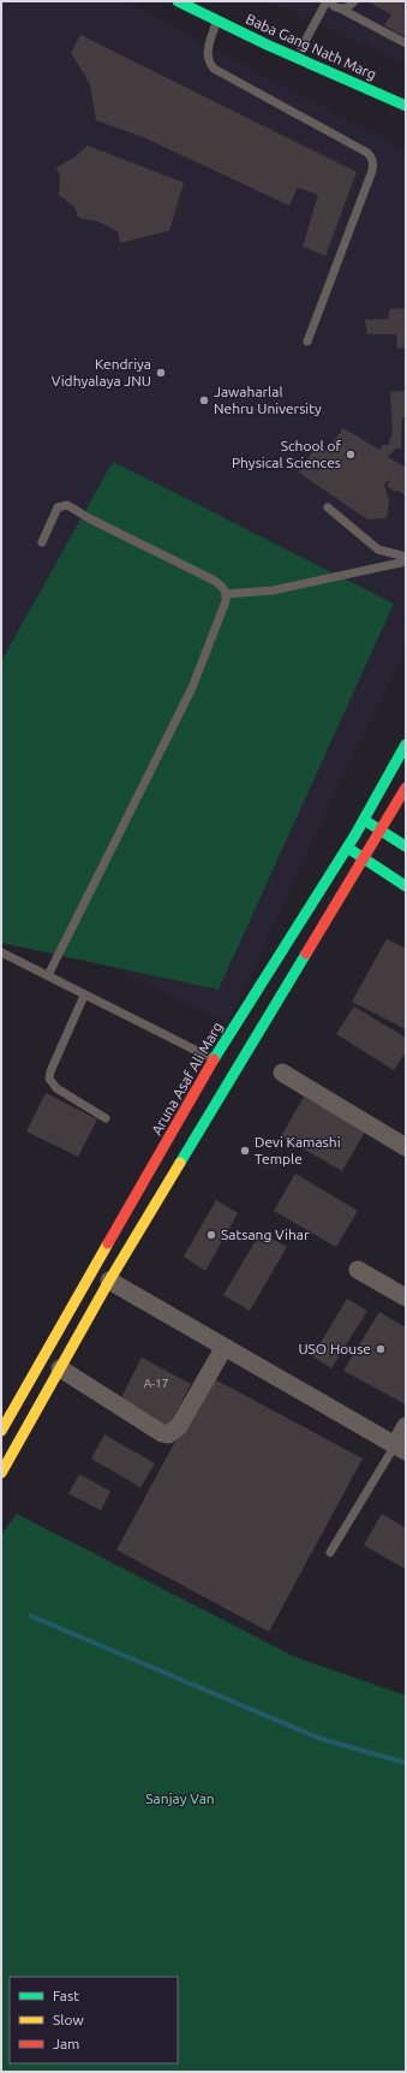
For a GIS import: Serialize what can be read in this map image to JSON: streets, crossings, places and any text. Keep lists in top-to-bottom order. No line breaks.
{"streets":{"main road":["Baba Gang Nath Marg","Aruna Asaf Ali Marg"]},"parks":["Sanjay Van"],"places":["Kendriya Vidhyalaya JNU","Jawaharlal Nehru University","School of Physical Sciences","Devi Kamashi Temple","Satsang Vihar","USO House"],"house_numbers":["A-17"],"legend":["Fast","Slow","Jam"]}
